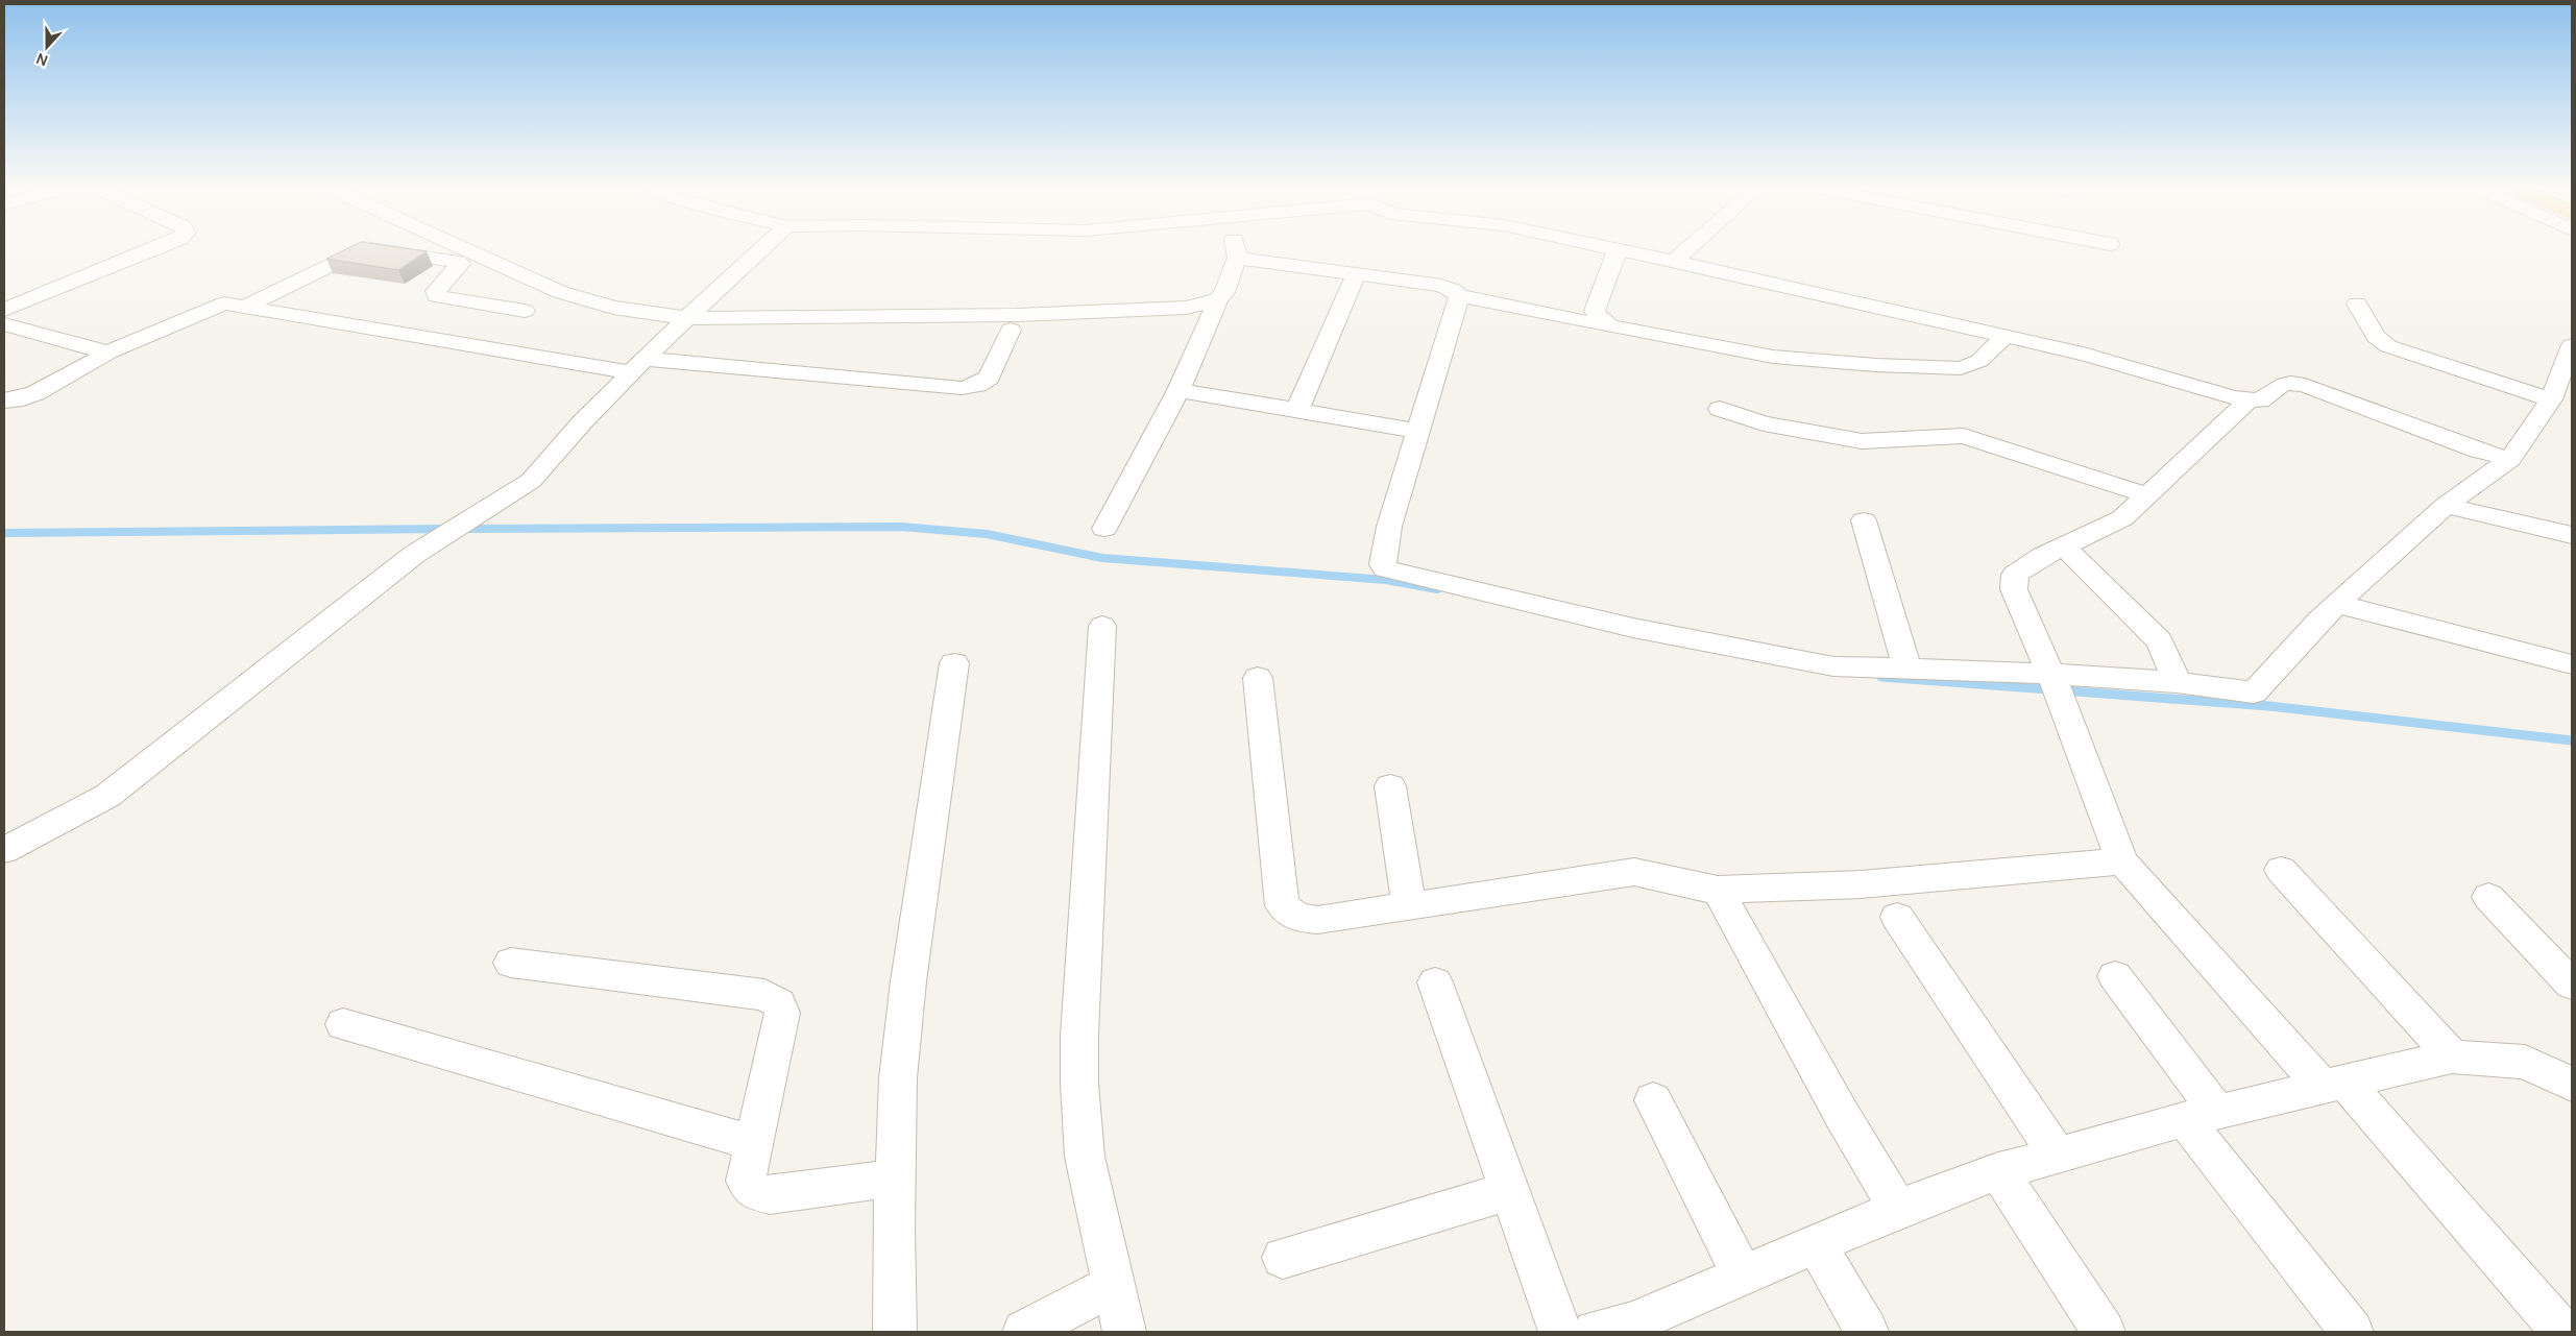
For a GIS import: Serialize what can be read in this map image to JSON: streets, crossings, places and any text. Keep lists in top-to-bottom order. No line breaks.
{"north":"bottom"}
